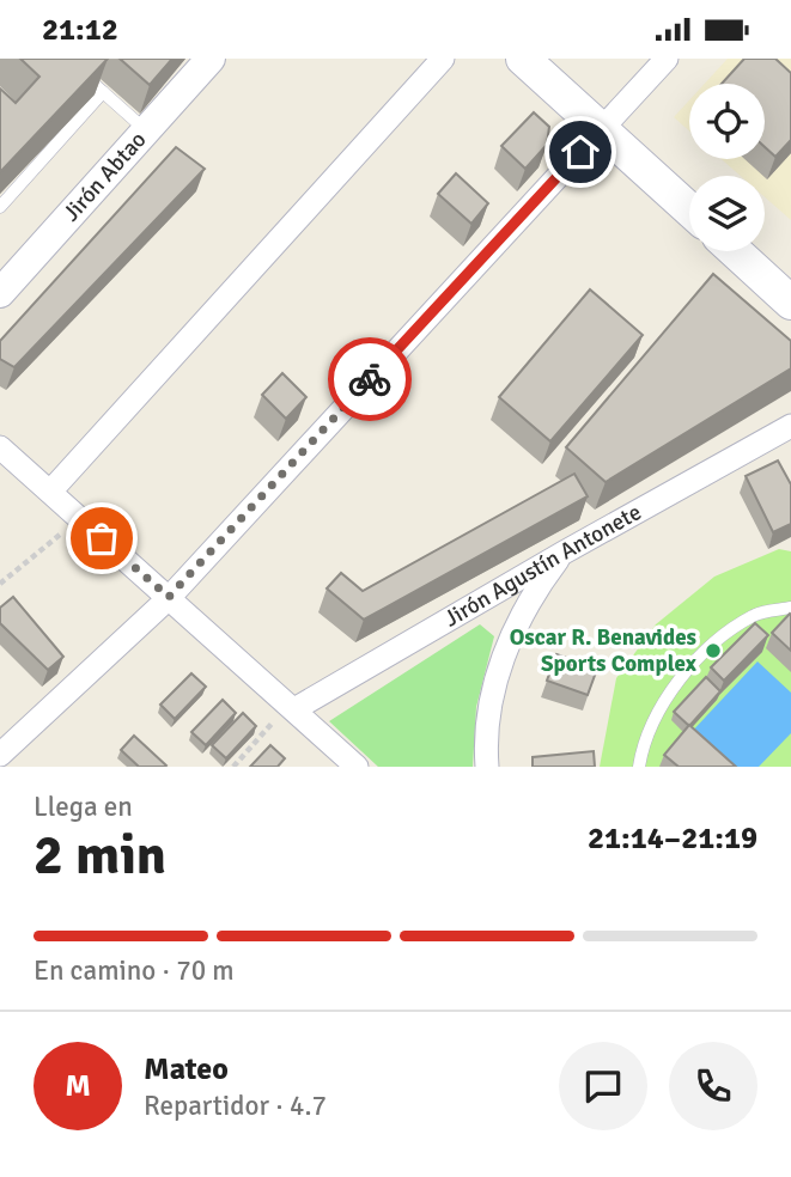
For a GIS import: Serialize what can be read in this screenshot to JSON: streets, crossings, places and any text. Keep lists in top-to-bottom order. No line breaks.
{"streets":{"street":["Jirón Abtao","Jirón Agustín Antonete"]},"places":["Oscar R. Benavides Sports Complex"],"page":{"status":"21:12","heading":["2 min","Llega en","21:14–21:19"],"panel":["Mateo","Repartidor · 4.7"],"bar":"En camino · 70 m","round":"M"}}
